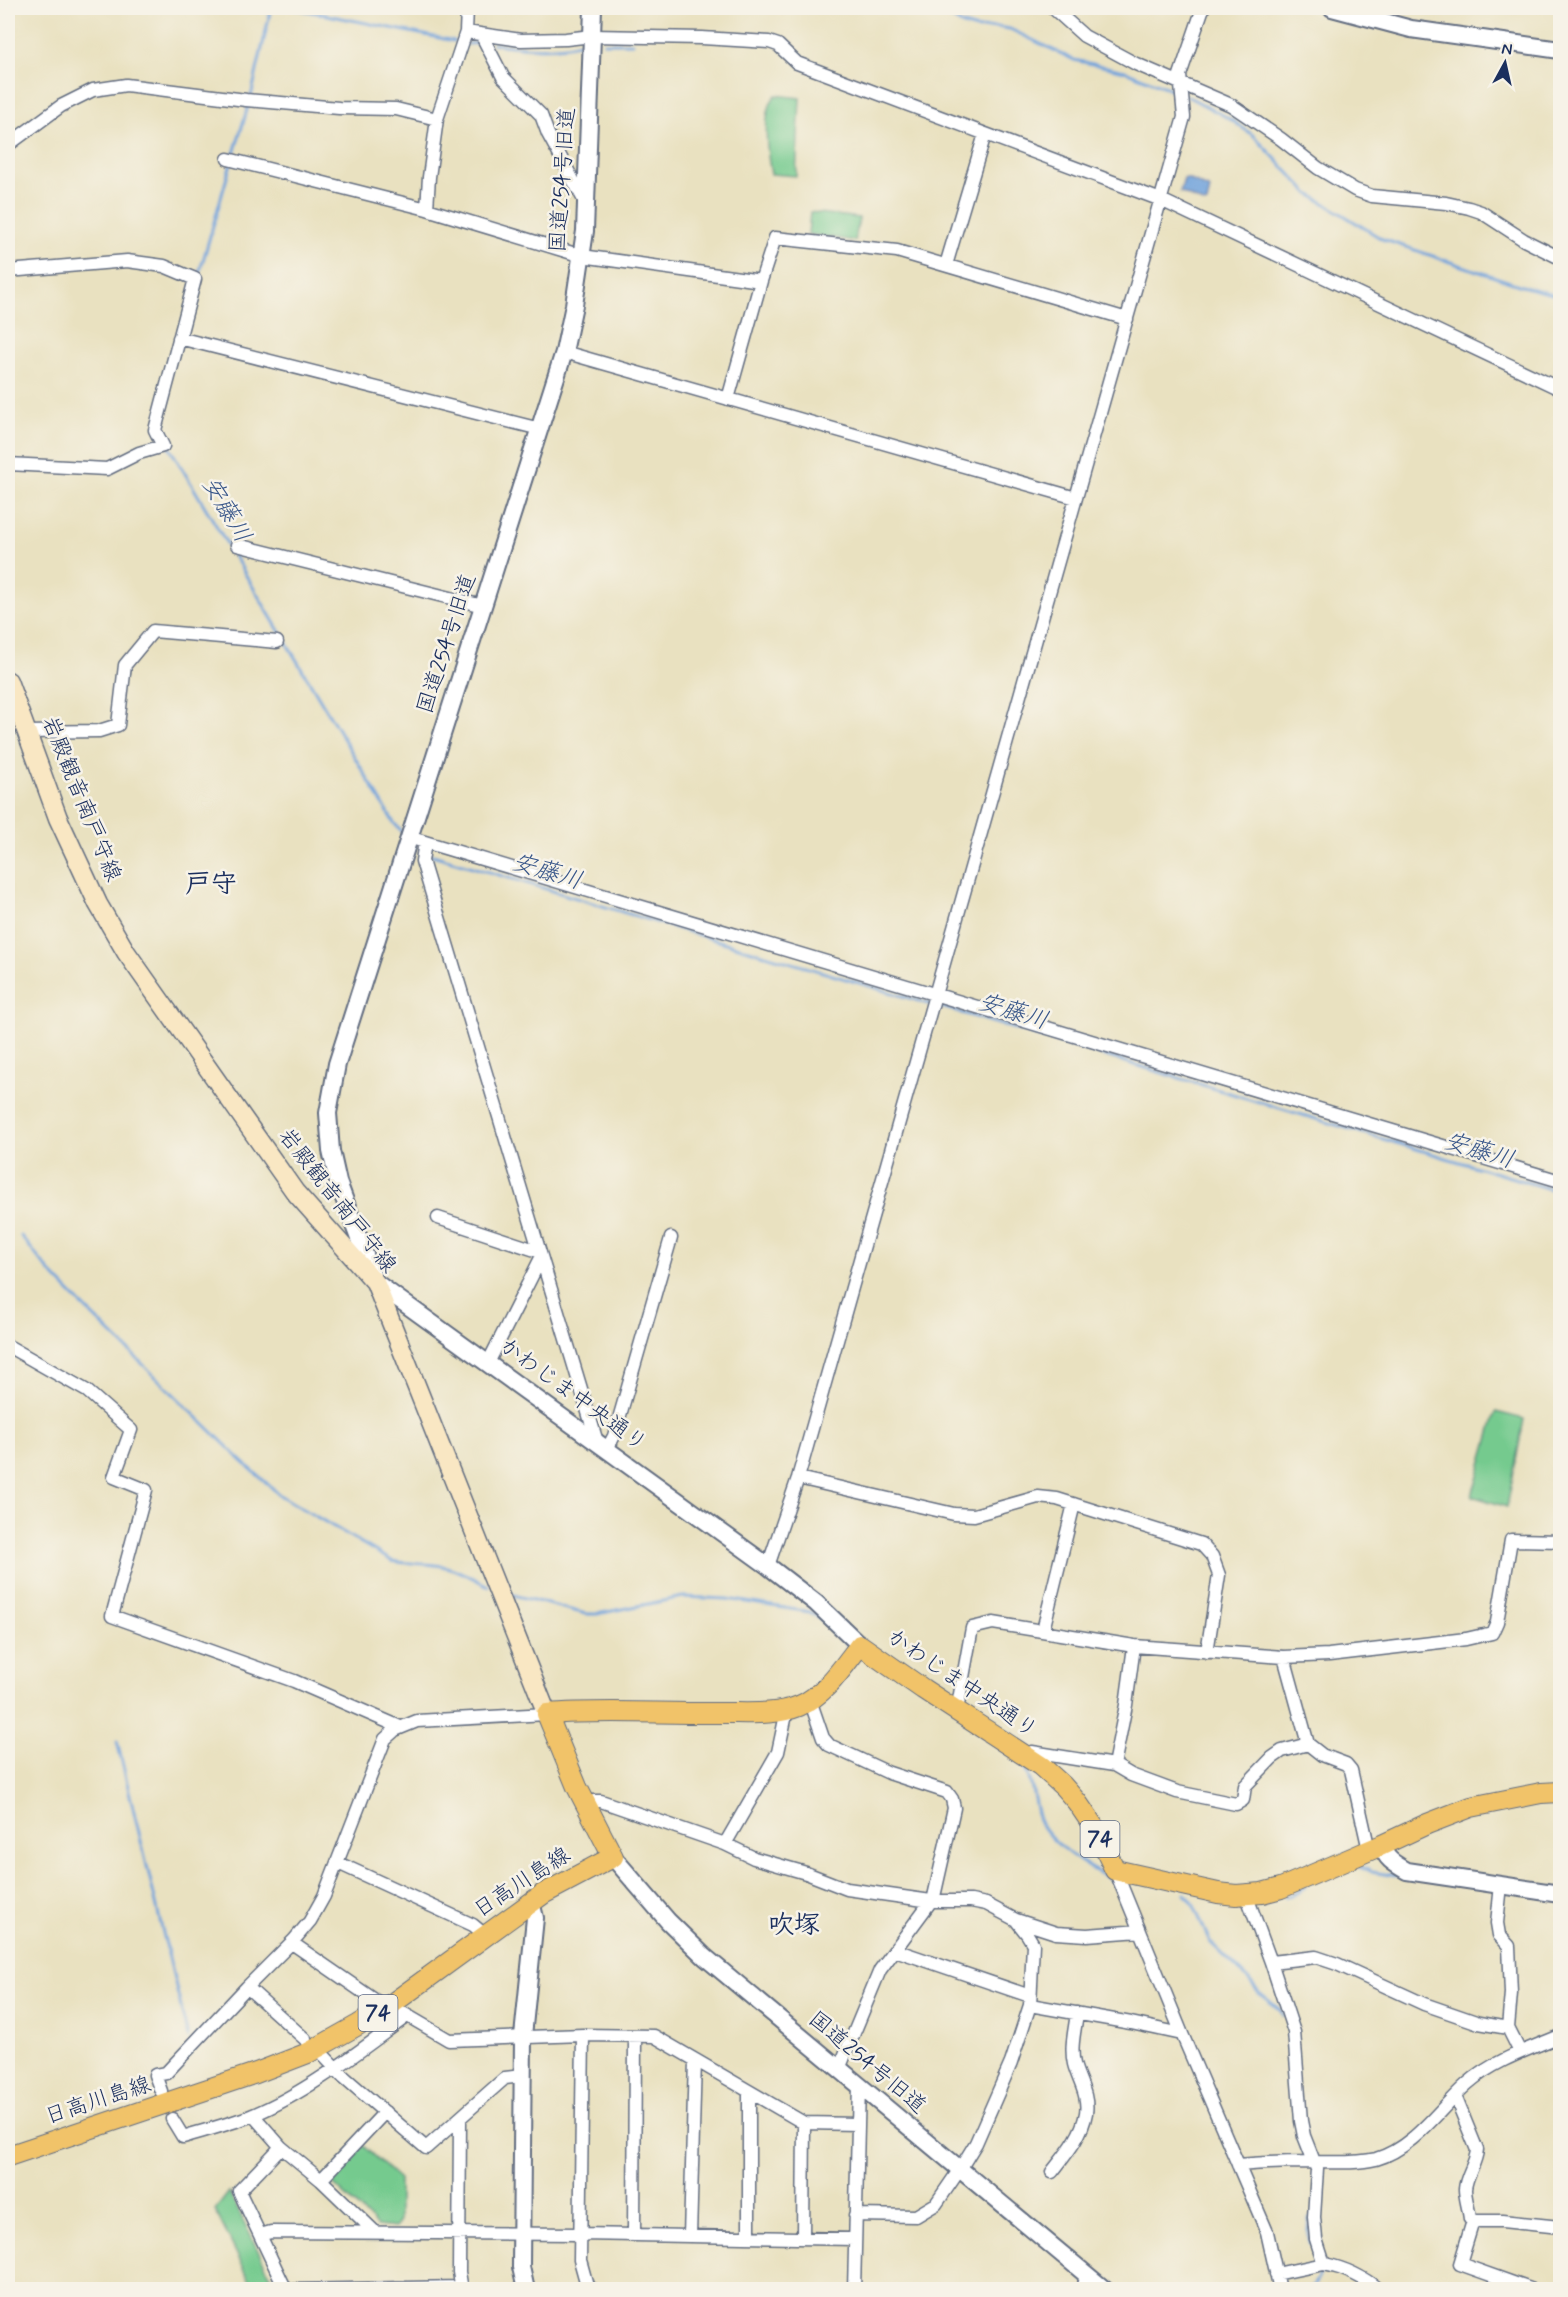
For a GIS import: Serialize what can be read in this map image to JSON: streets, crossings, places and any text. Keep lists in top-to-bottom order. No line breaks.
{"streets":{"main road":["岩殿観音南戸守線","かわじま中央通り","74","日高川島線"],"street":["国道254号旧道"]},"crossings":[["国道254号旧道","岩殿観音南戸守線"],["国道254号旧道","かわじま中央通り"],["国道254号旧道","日高川島線"],["岩殿観音南戸守線","かわじま中央通り"],["かわじま中央通り","74"]],"districts":["戸守","吹塚"],"water":["安藤川"],"north":"top"}
